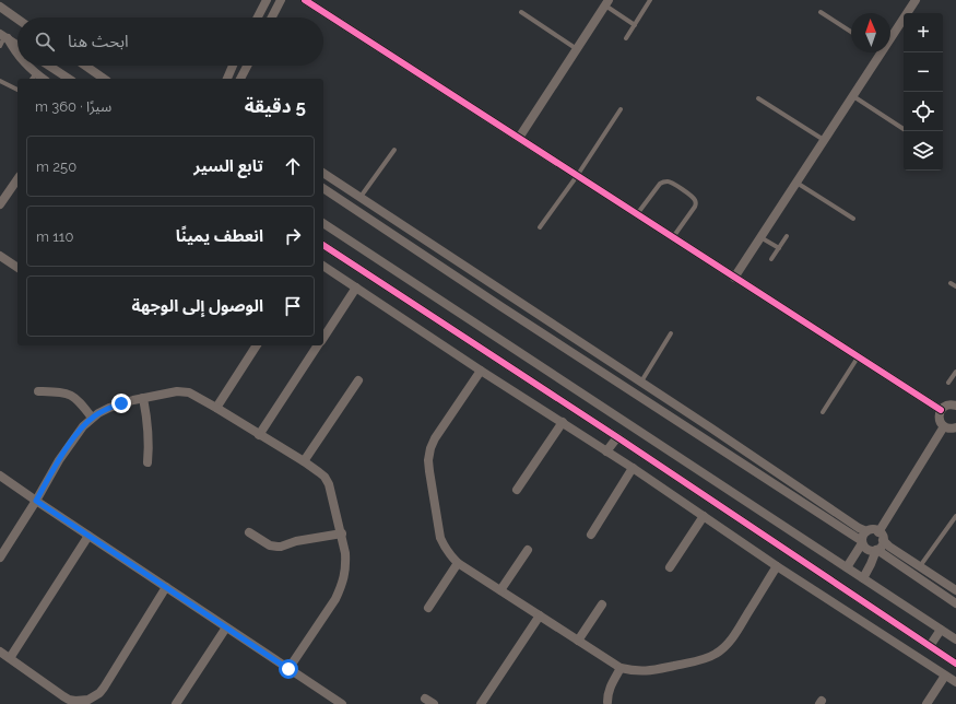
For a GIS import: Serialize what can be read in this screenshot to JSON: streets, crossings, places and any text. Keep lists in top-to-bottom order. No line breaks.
{"north":"top","page":{"map_buttons":["+","−"],"search":"ابحث هنا","heading":["5 دقيقة","سيرًا · 360 m"],"list":[["تابع السير","250 m"],["انعطف يمينًا","110 m"],"الوصول إلى الوجهة"]}}
